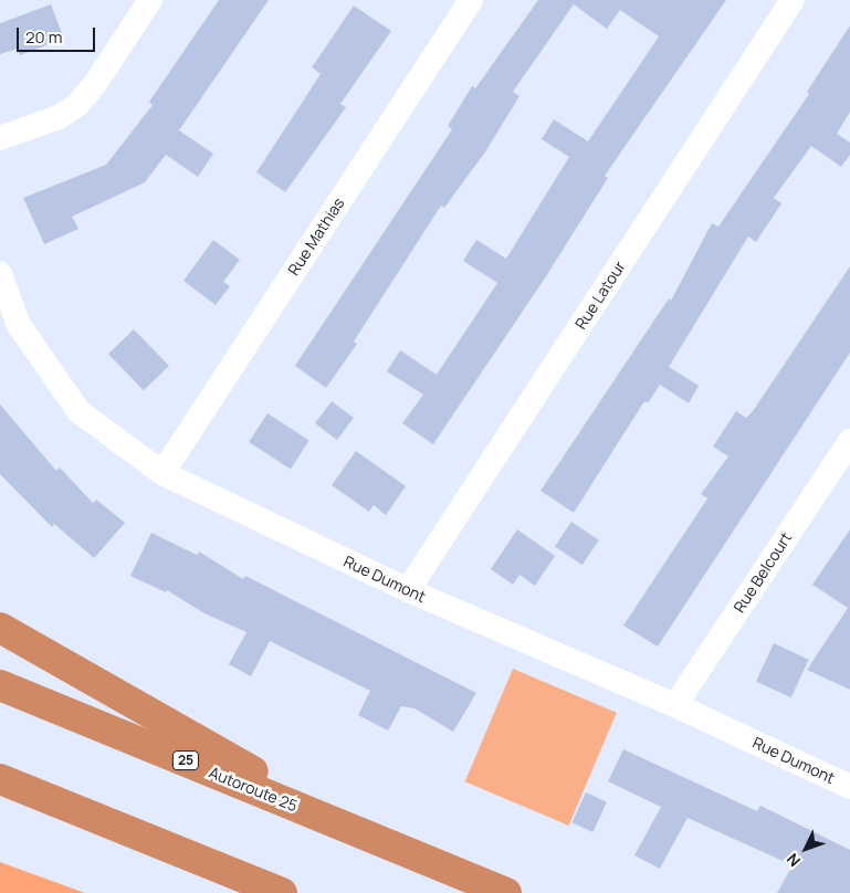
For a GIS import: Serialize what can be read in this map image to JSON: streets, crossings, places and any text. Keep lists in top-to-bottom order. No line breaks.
{"streets":{"highway":["25","Autoroute 25"],"street":["Rue Mathias","Rue Latour","Rue Belcourt","Rue Dumont"]},"crossings":[["Rue Mathias","Rue Dumont"],["Rue Latour","Rue Dumont"],["Rue Belcourt","Rue Dumont"]],"scale_bar":"20 m","north":"bottom left"}
